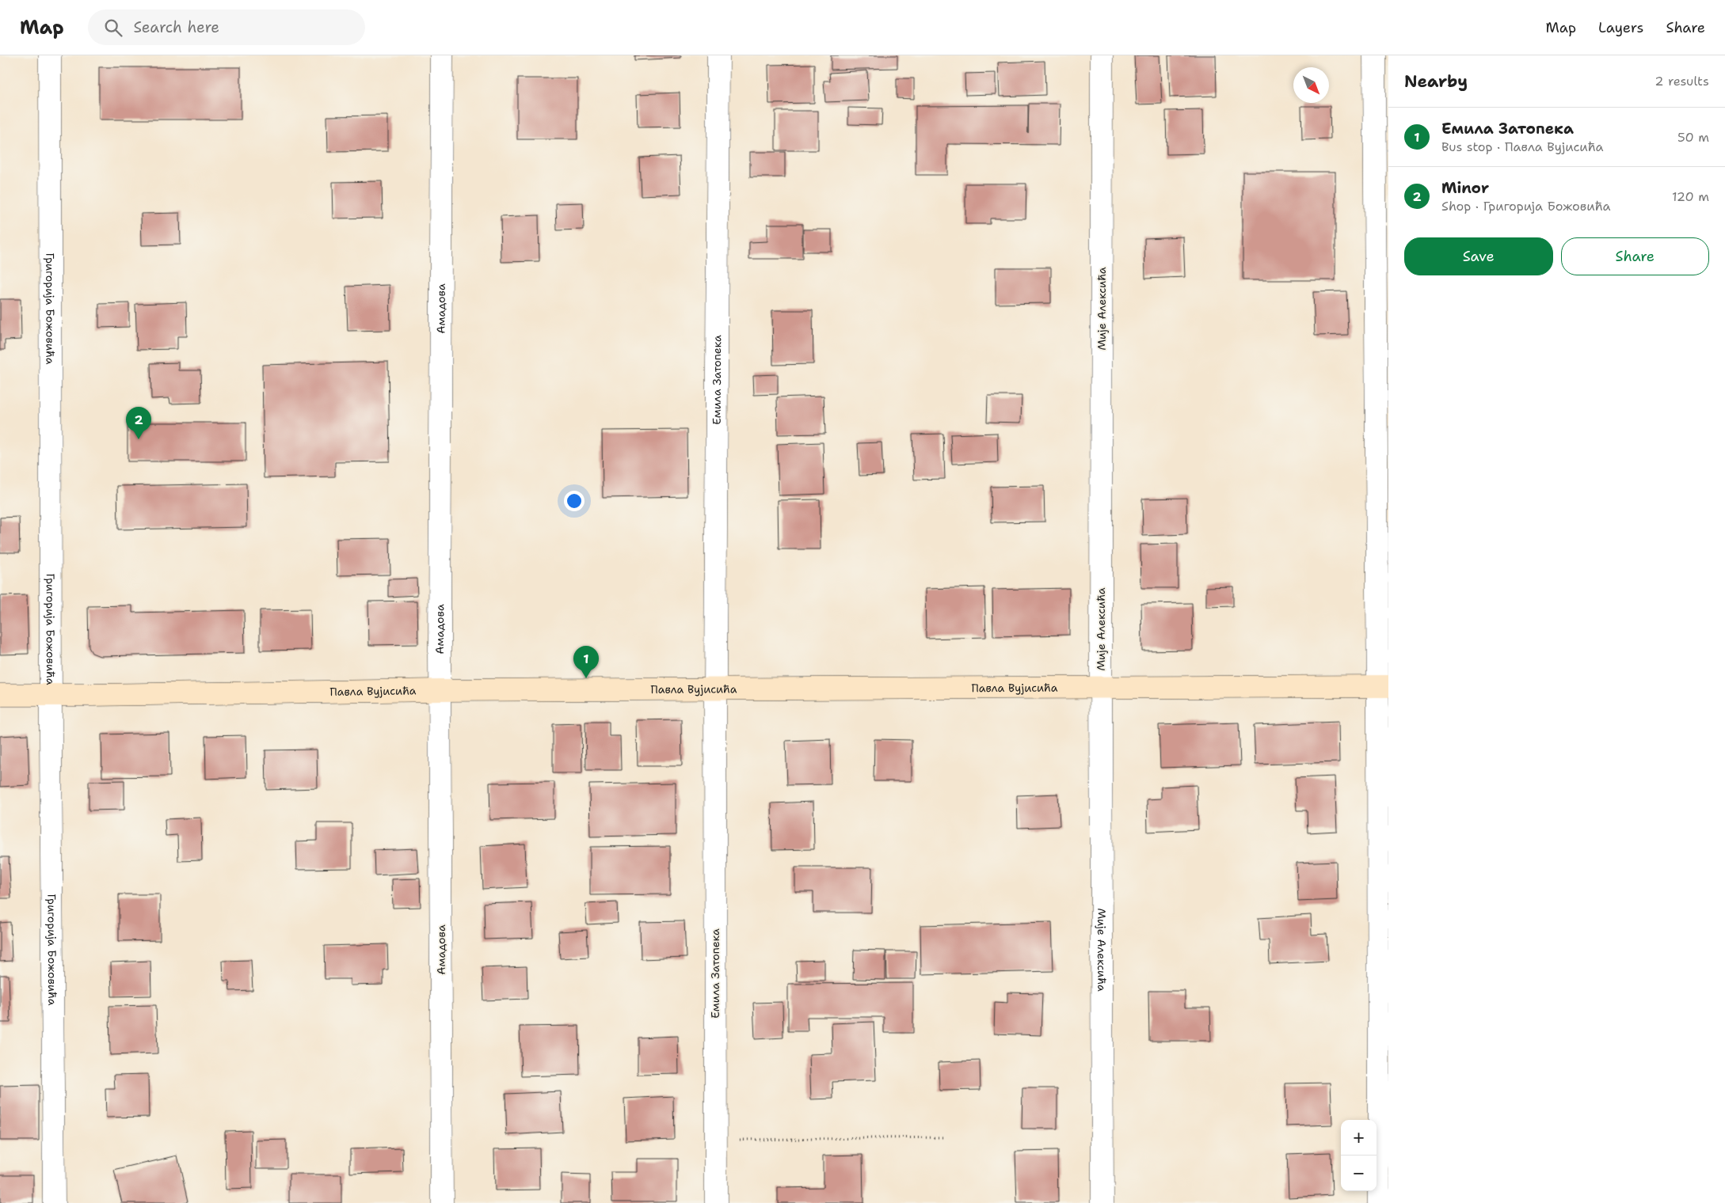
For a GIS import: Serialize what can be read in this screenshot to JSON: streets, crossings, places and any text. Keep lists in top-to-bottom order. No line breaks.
{"streets":{"street":["Григорија Божовића","Амадова","Мије Алексића","Емила Затопека","Павла Вујисића"]},"crossings":[["Григорија Божовића","Павла Вујисића"],["Амадова","Павла Вујисића"],["Мије Алексића","Павла Вујисића"],["Емила Затопека","Павла Вујисића"]],"north":"bottom right","page":{"header":"Map","search":"Search here","nav":["Map","Layers","Share"],"heading":["Nearby","2 results"],"list":[{"mark":"1","name":"Емила Затопека","note":"Bus stop · Павла Вујисића","value":"50 m"},{"mark":"2","name":"Minor","note":"Shop · Григорија Божовића","value":"120 m"}],"buttons":["Save","Share"],"pins":["2","1"],"map_buttons":["+","−"]}}
